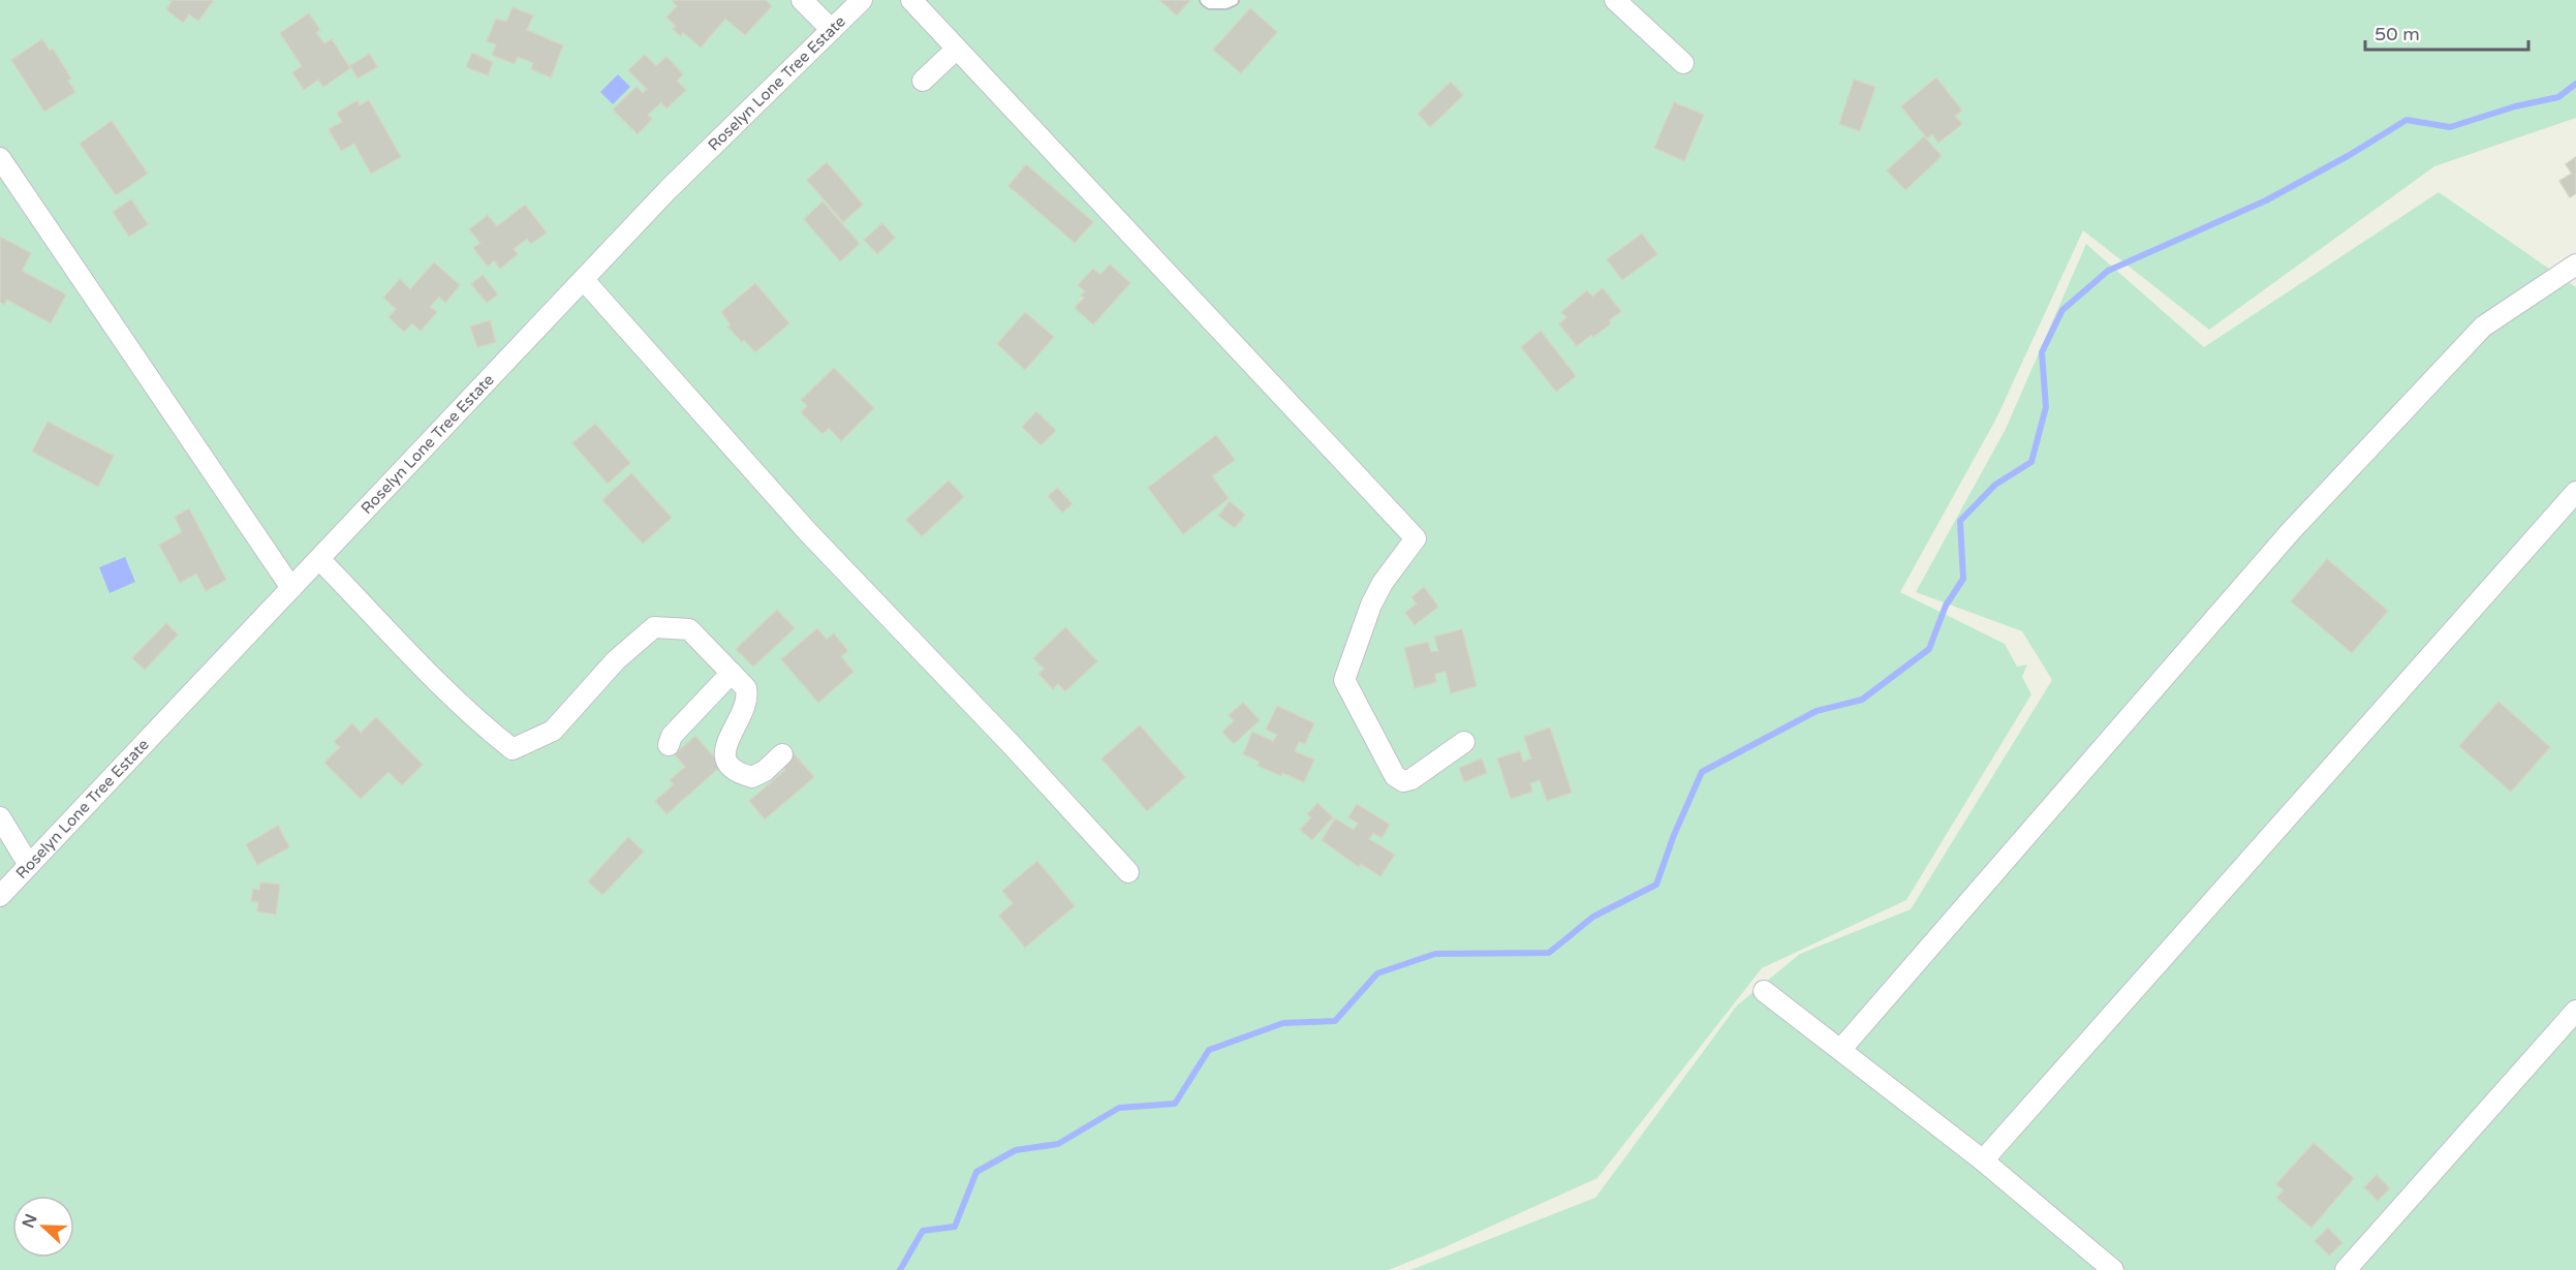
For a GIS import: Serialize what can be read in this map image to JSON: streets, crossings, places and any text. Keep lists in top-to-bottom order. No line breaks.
{"streets":{"street":["Roselyn Lone Tree Estate"]},"scale_bar":"50 m","north":"left"}
